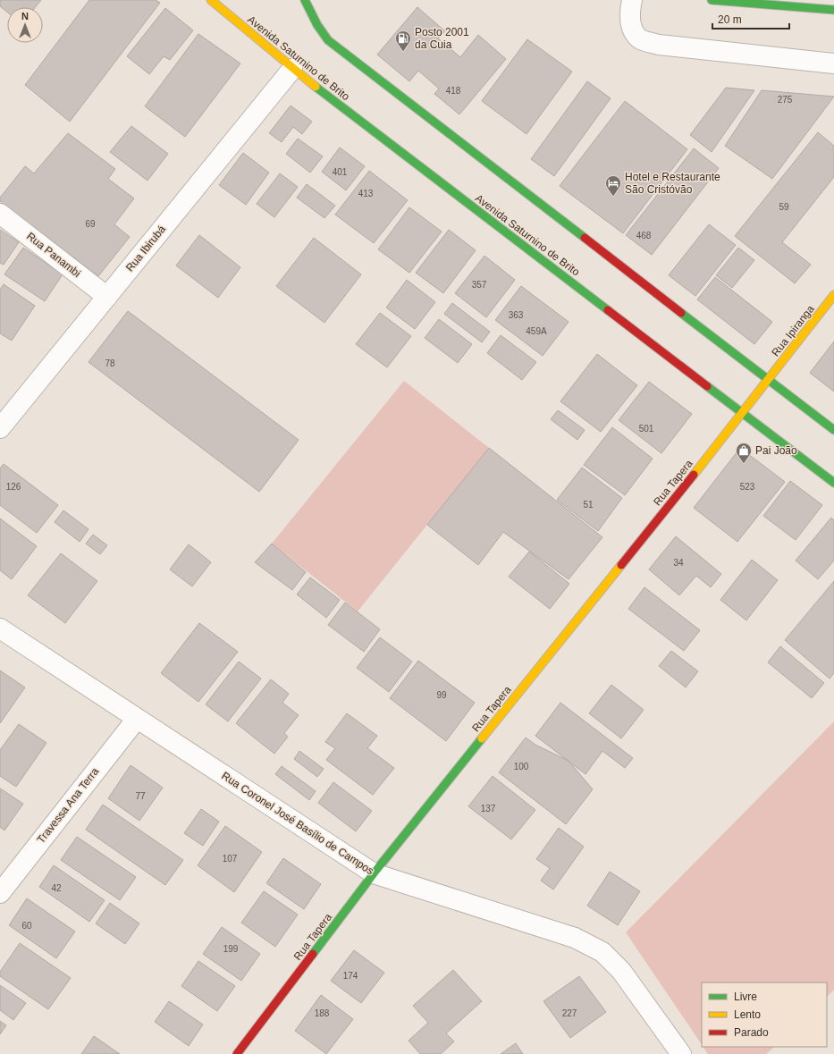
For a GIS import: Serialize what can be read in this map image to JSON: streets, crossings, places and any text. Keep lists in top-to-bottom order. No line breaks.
{"streets":{"main road":["Avenida Saturnino de Brito","Rua Ipiranga","Rua Tapera"],"street":["Rua Ibirubá","Rua Panambi","Travessa Ana Terra","Rua Coronel José Basílio de Campos"]},"crossings":[["Avenida Saturnino de Brito","Rua Ibirubá"],["Avenida Saturnino de Brito","Rua Tapera"],["Rua Ibirubá","Rua Panambi"],["Rua Ipiranga","Rua Tapera"],["Rua Tapera","Rua Coronel José Basílio de Campos"],["Travessa Ana Terra","Rua Coronel José Basílio de Campos"]],"places":{"fuel station":["Posto 2001 da Cuia"],"hotel":["Hotel e Restaurante São Cristóvão"],"shop":["Pai João"]},"house_numbers":["418","275","401","413","59","69","468","357","363","459A","78","501","126","523","51","34","99","100","77","137","107","42","60","199","174","188","227"],"legend":["Livre","Lento","Parado"],"scale_bar":"20 m","north":"top"}
